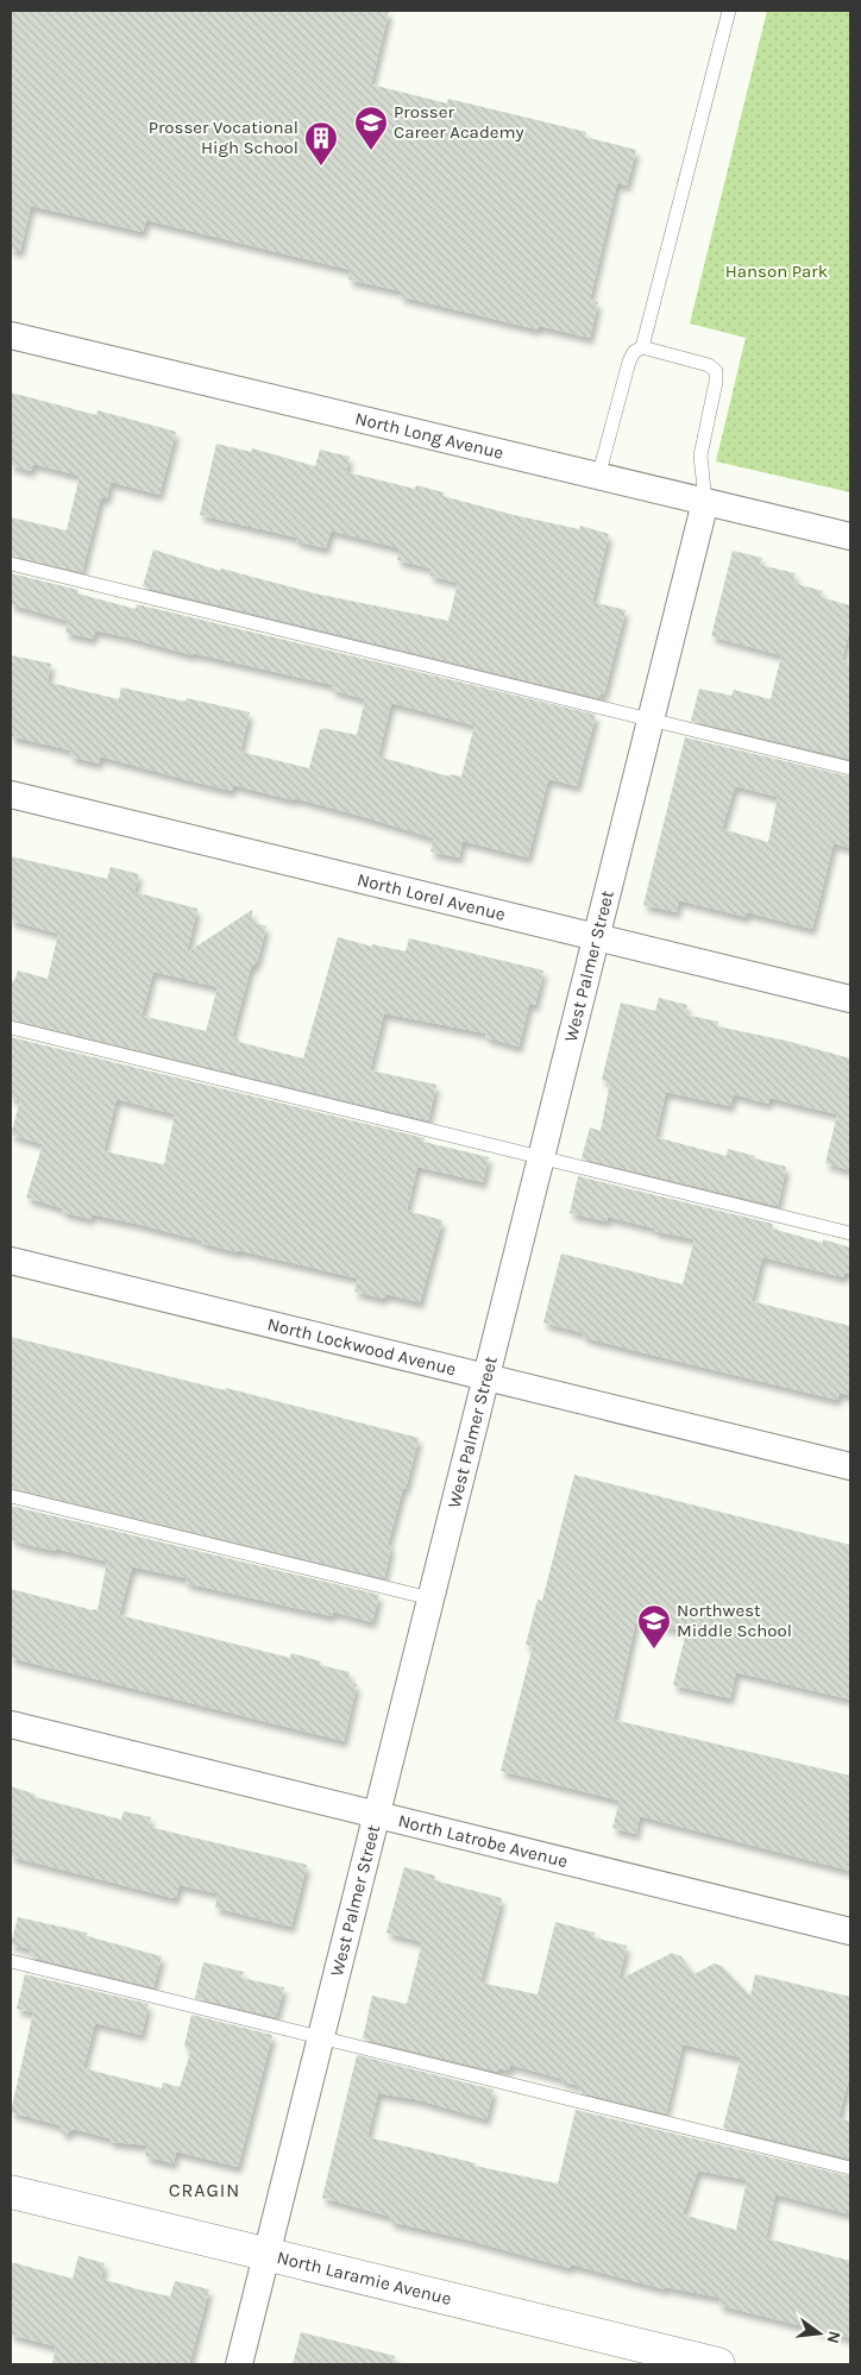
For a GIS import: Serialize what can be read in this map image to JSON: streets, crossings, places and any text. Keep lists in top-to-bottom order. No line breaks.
{"streets":{"street":["North Long Avenue","North Lorel Avenue","West Palmer Street","North Lockwood Avenue","North Latrobe Avenue","North Laramie Avenue"]},"crossings":[["North Long Avenue","West Palmer Street"],["North Lorel Avenue","West Palmer Street"],["West Palmer Street","North Lockwood Avenue"],["West Palmer Street","North Latrobe Avenue"],["West Palmer Street","North Laramie Avenue"]],"districts":["CRAGIN"],"parks":["Hanson Park"],"places":{"school or university":["Prosser Career Academy","Northwest Middle School"],"building":["Prosser Vocational High School"]},"north":"right"}
